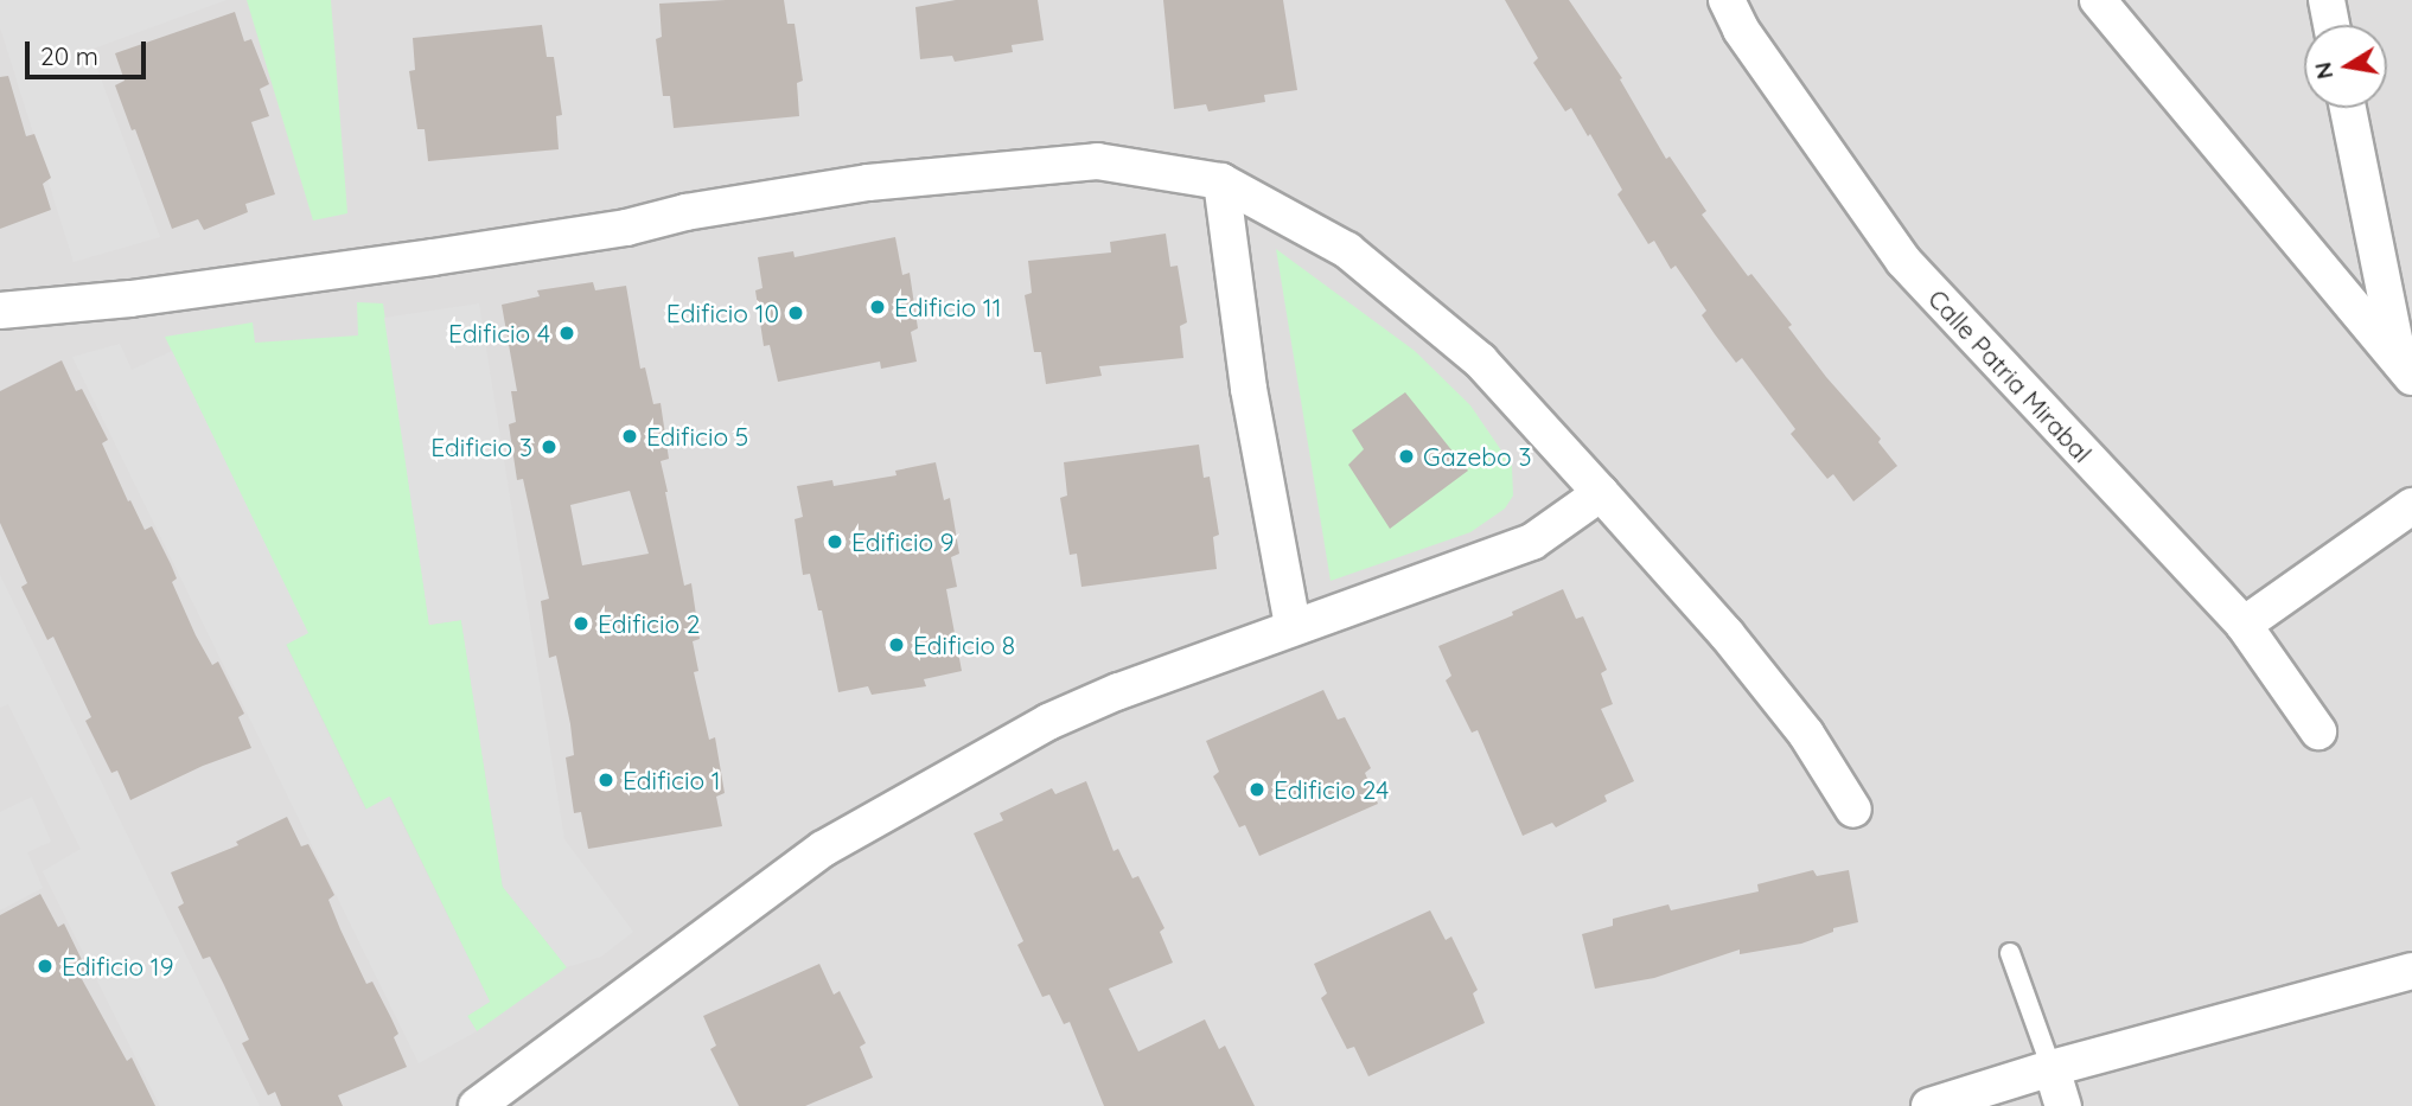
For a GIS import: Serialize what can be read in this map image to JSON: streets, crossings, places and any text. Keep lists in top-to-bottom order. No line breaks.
{"streets":{"street":["Calle Patria Mirabal"]},"places":["Edificio 11","Edificio 10","Edificio 4","Edificio 5","Edificio 3","Gazebo 3","Edificio 9","Edificio 2","Edificio 8","Edificio 1","Edificio 24","Edificio 19"],"scale_bar":"20 m","north":"left"}
